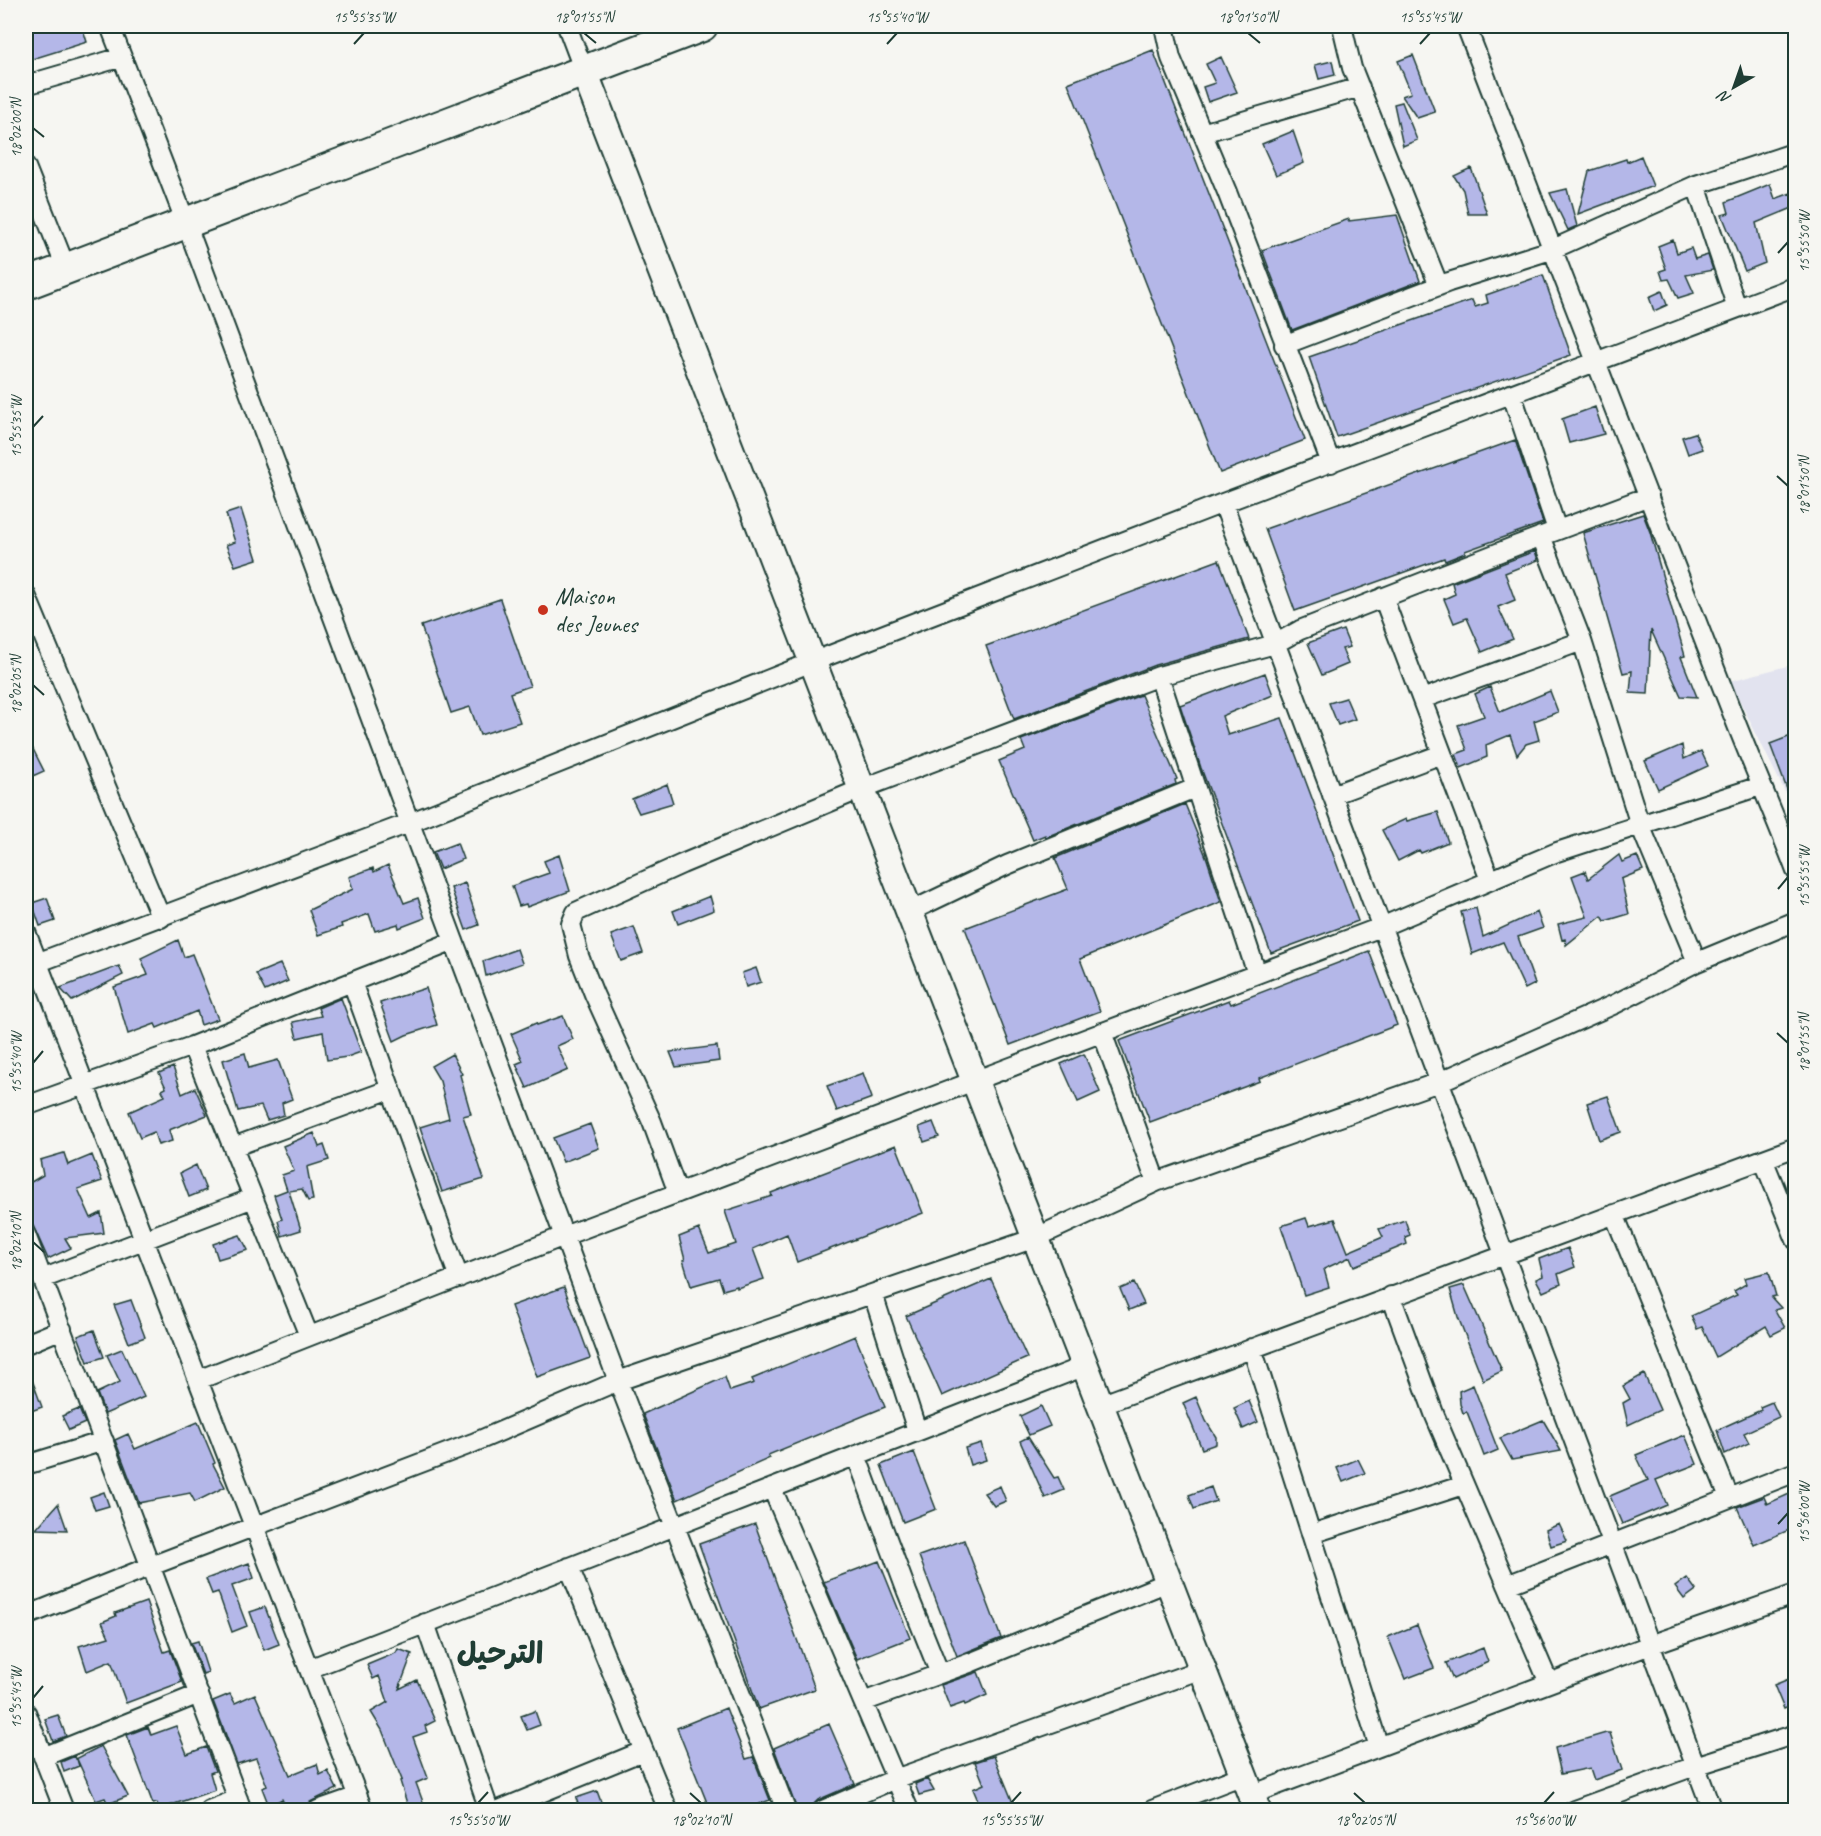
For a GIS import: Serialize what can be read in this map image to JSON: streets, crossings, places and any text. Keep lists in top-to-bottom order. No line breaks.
{"districts":["الترحيل"],"places":["Maison des Jeunes"],"north":"bottom left","coordinates":["15°55'35\"W","18°01'55\"N","15°55'40\"W","18°01'50\"N","15°55'45\"W","18°02'00\"N","15°55'50\"W","18°02'05\"N","15°55'55\"W","18°02'10\"N","15°56'00\"W"]}
